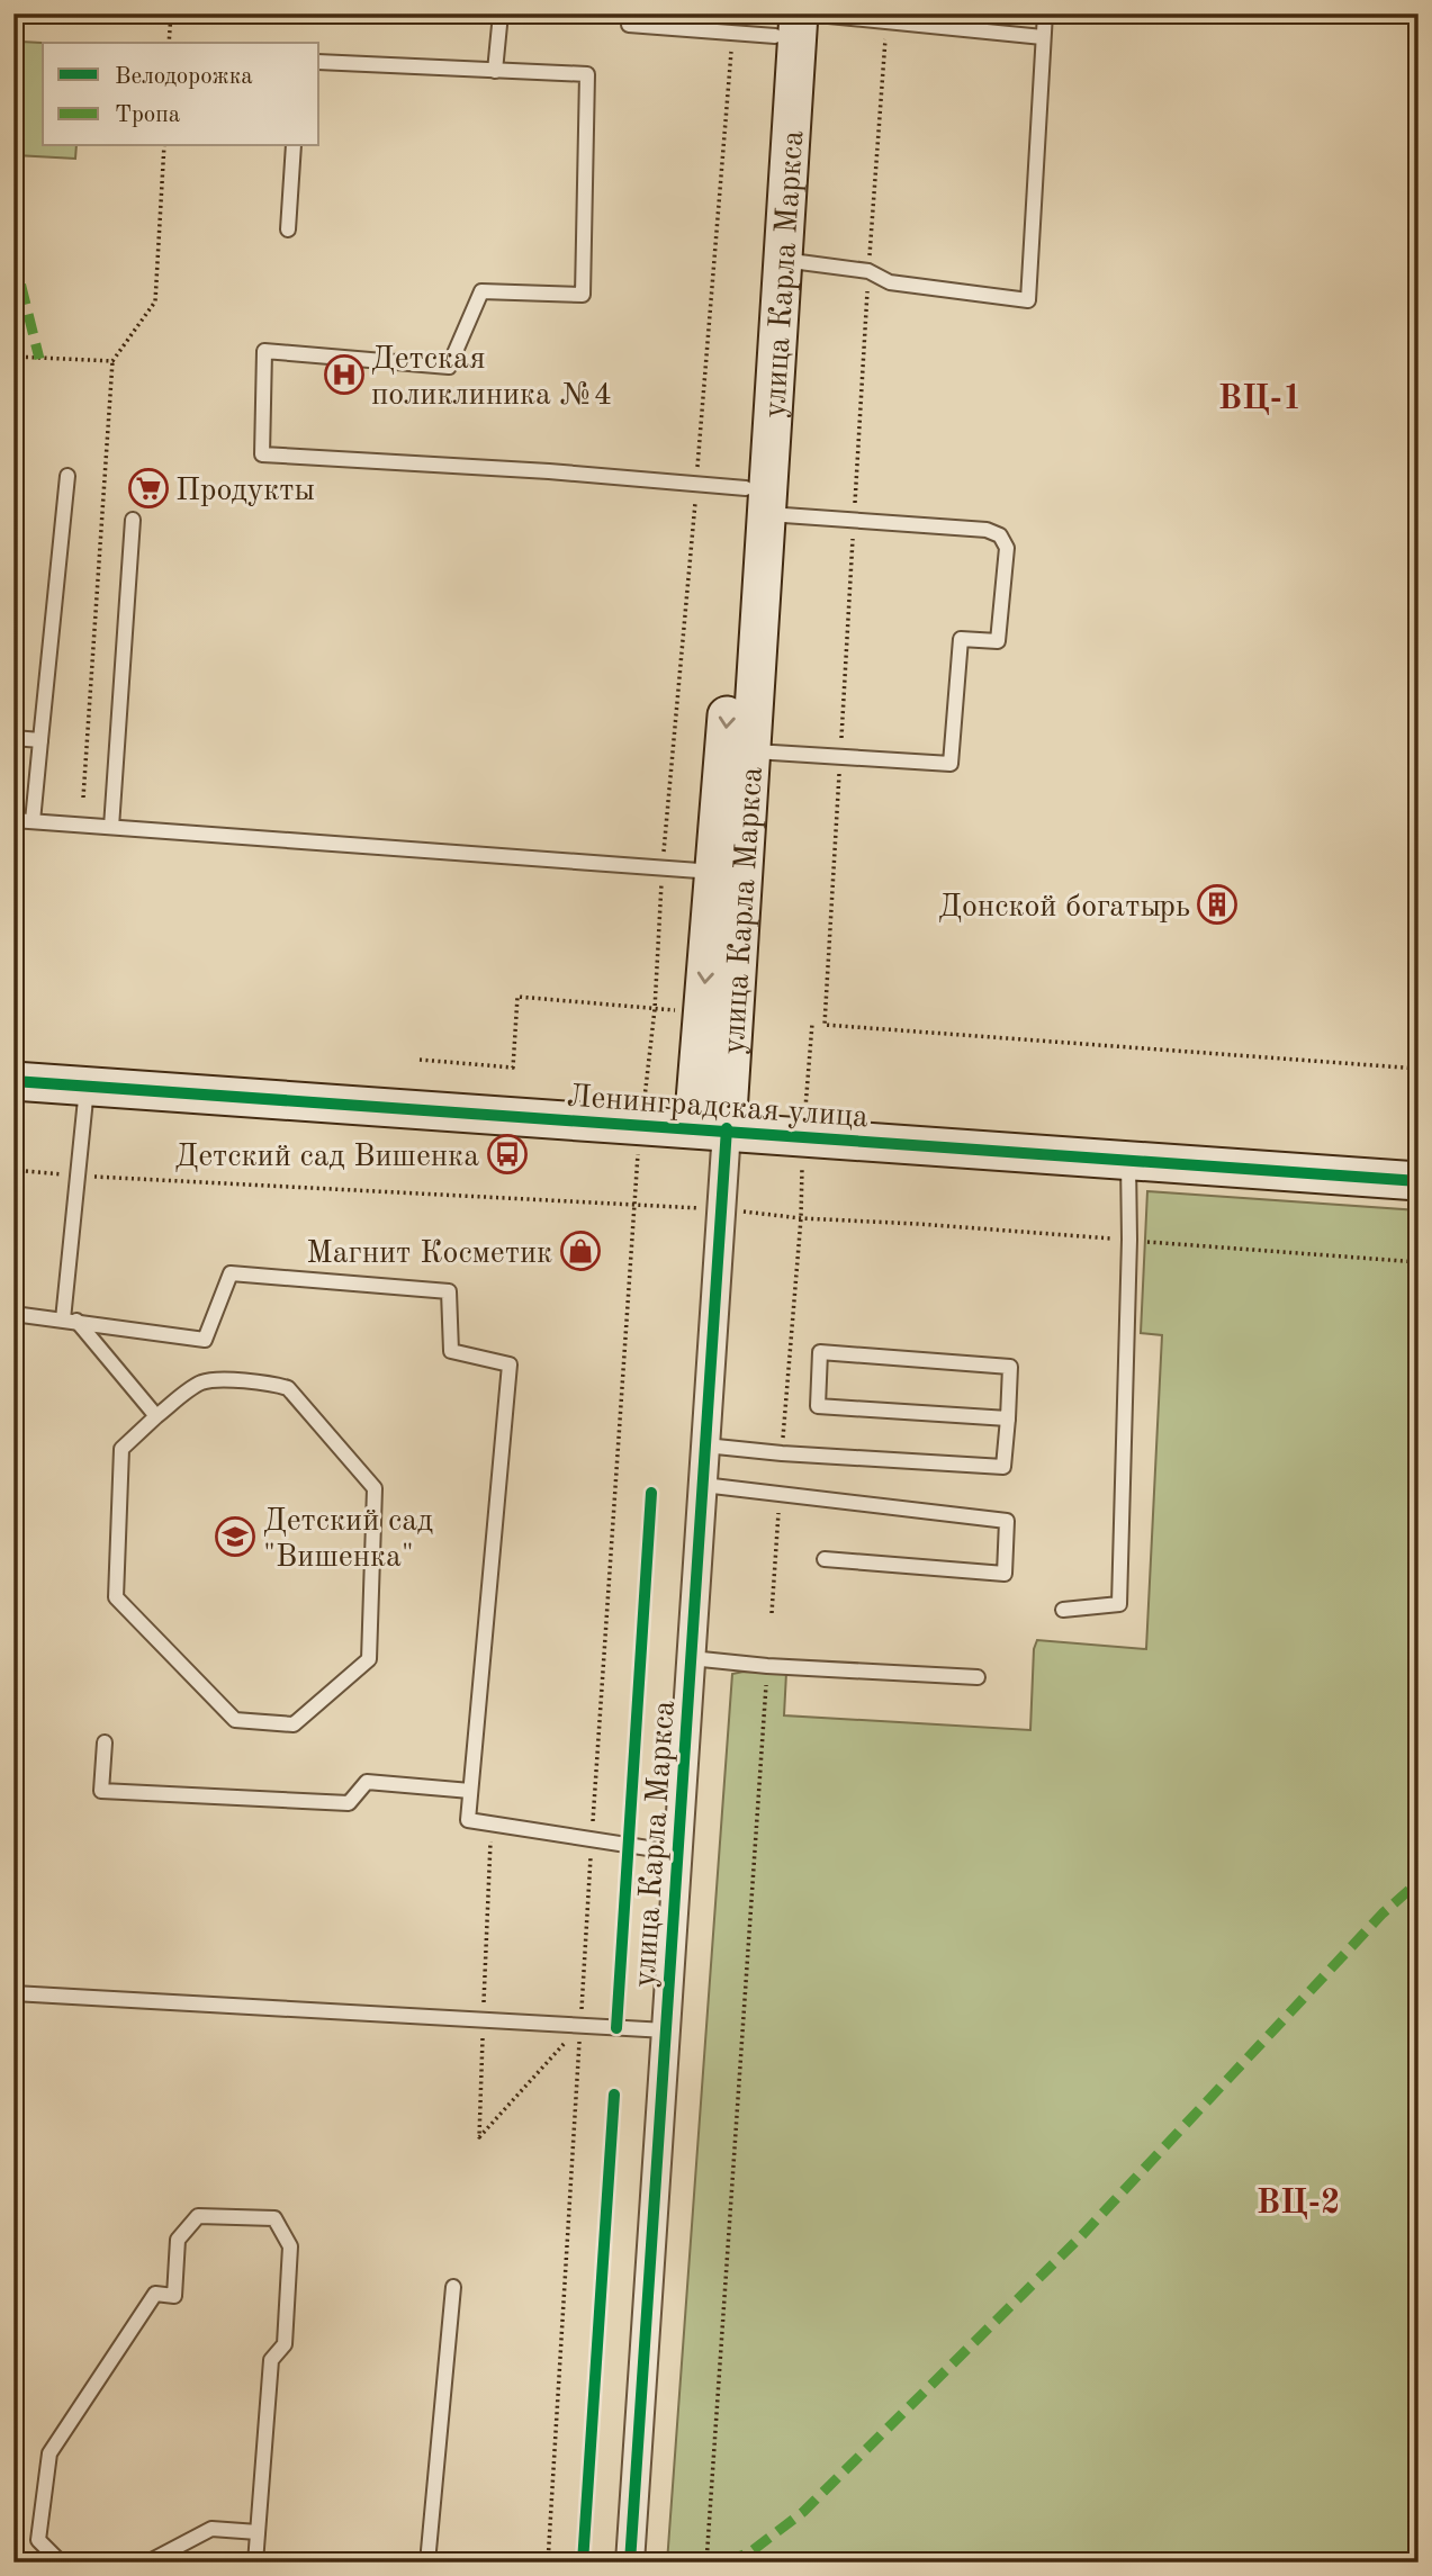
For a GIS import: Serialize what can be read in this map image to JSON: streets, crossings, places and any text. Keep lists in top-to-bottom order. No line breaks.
{"streets":{"street":["улица Карла Маркса","Ленинградская улица"]},"crossings":[["улица Карла Маркса","Ленинградская улица"]],"districts":["ВЦ-1","ВЦ-2"],"places":{"hospital":["Детская поликлиника №4"],"supermarket":["Продукты"],"building":["Донской богатырь"],"bus stop":["Детский сад Вишенка"],"shop":["Магнит Косметик"],"school or university":["Детский сад \"Вишенка\""]},"legend":["Велодорожка","Тропа"]}
